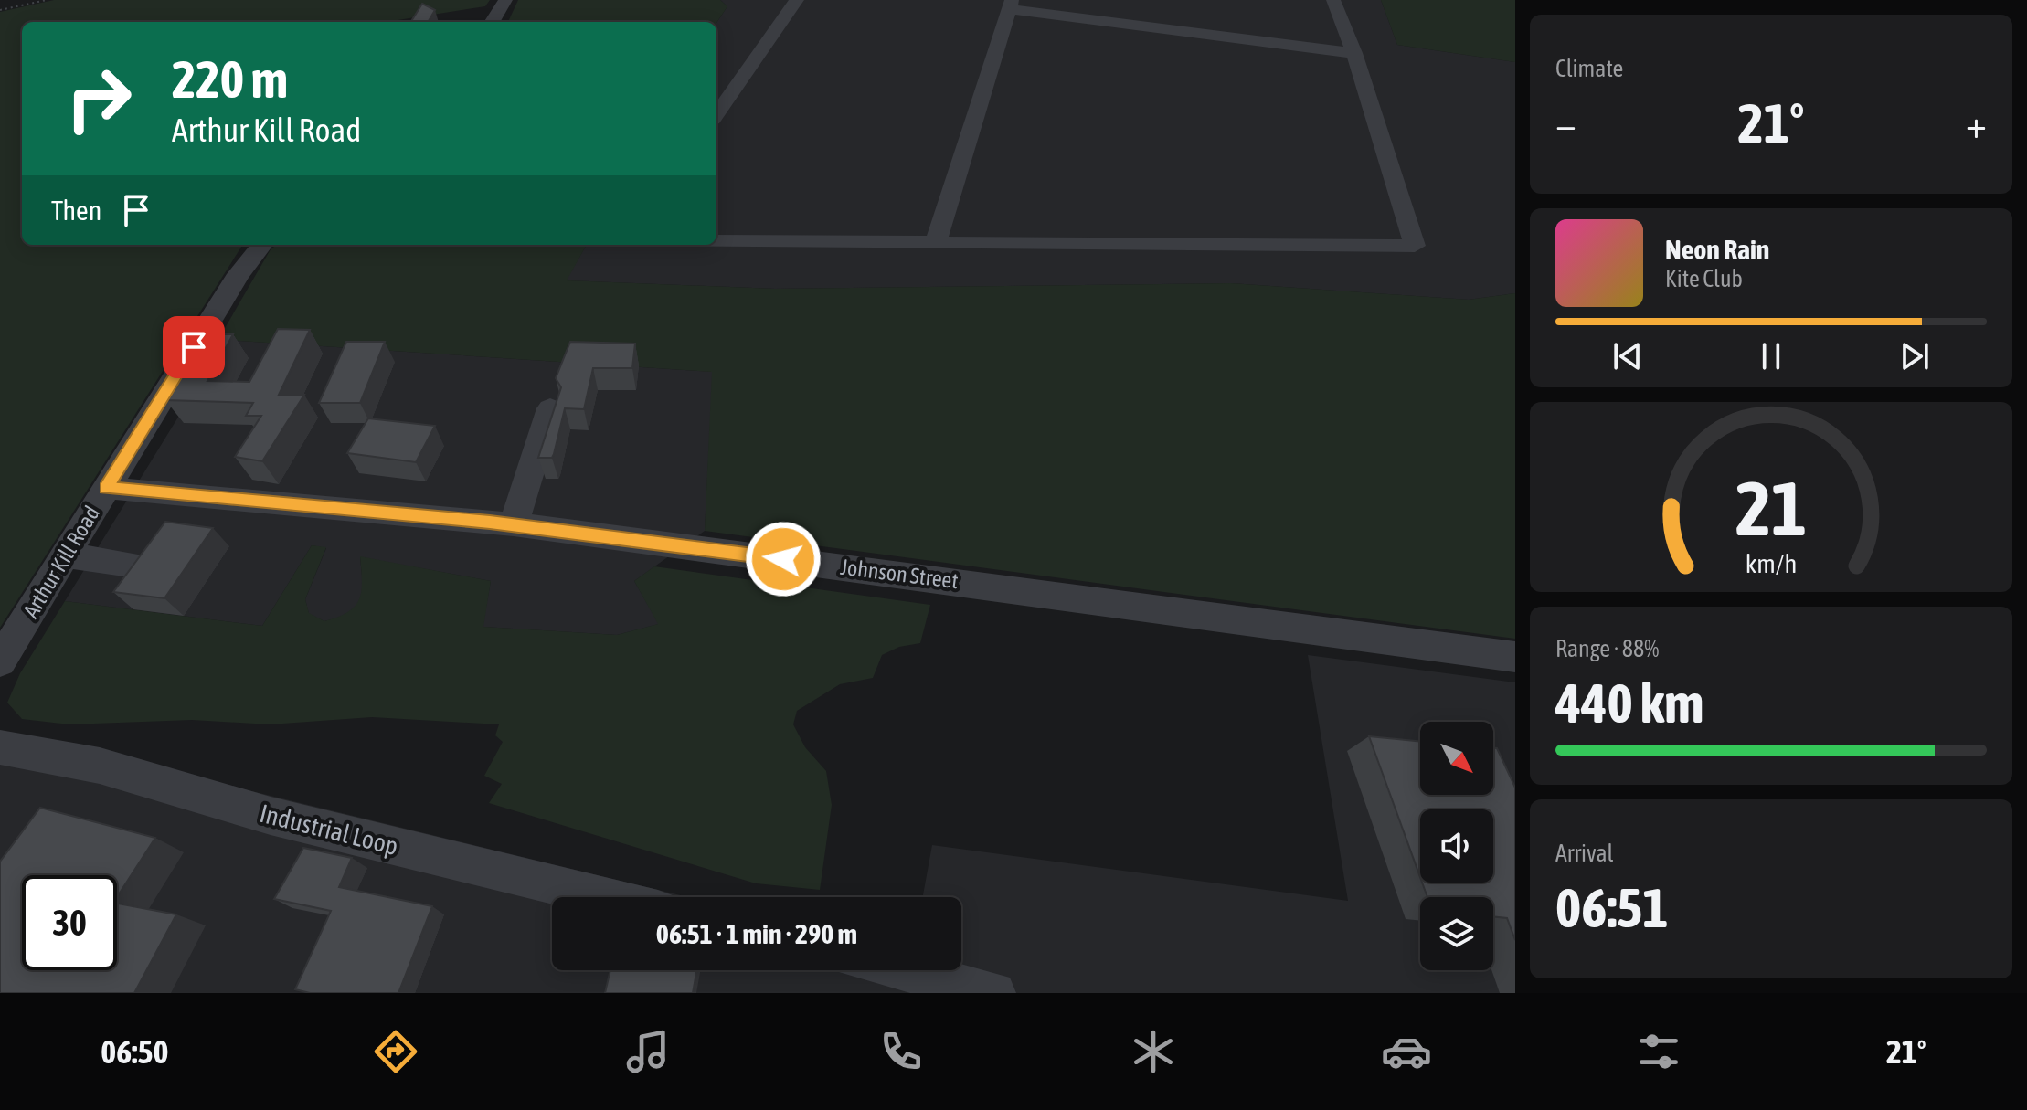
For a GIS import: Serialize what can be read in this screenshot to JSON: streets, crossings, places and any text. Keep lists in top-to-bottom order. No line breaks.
{"streets":{"street":["Arthur Kill Road","Johnson Street","Industrial Loop"]},"crossings":[["Arthur Kill Road","Johnson Street"]],"north":"bottom right","page":{"tile":["Climate",["Range · 88%","440 km"],["Arrival","06:51"]],"turn":["220 m","Arthur Kill Road"],"heat":["−","21°","+"],"then":"Then","song":["Neon Rain","Kite Club"],"limit":"30","trip":"06:51 · 1 min · 290 m","tabs":["06:50","21°"],"gauge":["21","km/h"]}}
